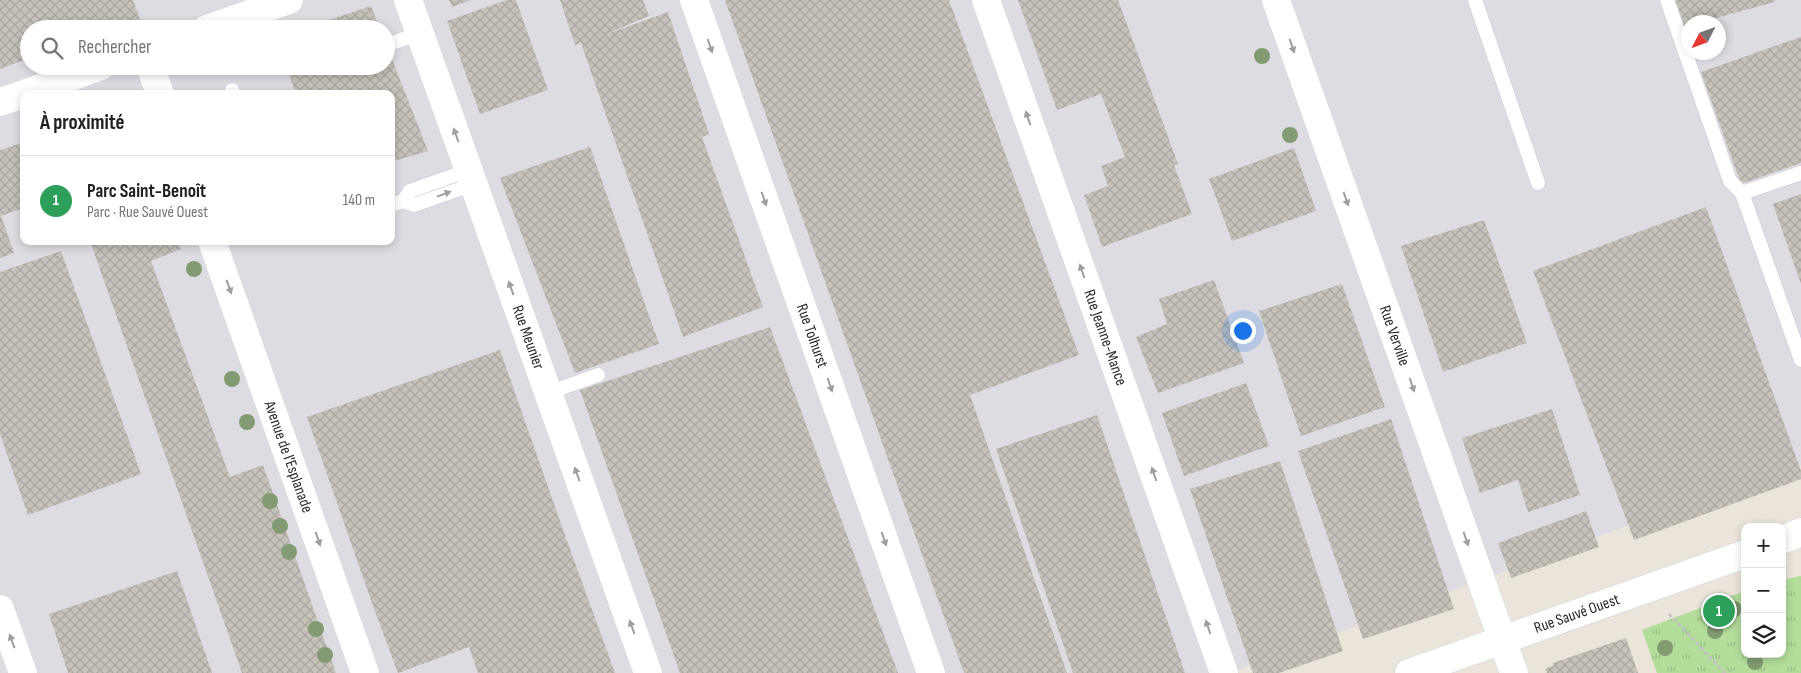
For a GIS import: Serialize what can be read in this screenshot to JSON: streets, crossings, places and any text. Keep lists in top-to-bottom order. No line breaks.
{"streets":{"street":["Rue Tolhurst","Rue Jeanne-Mance","Rue Meunier","Rue Verville","Avenue de l'Esplanade","Rue Sauvé Ouest"]},"crossings":[["Rue Verville","Rue Sauvé Ouest"]],"one_way":["Rue Tolhurst","Rue Jeanne-Mance","Rue Meunier","Rue Verville","Avenue de l'Esplanade"],"north":"bottom left","page":{"search":"Rechercher","heading":"À proximité","list":[{"mark":"1","name":"Parc Saint-Benoît","note":"Parc · Rue Sauvé Ouest","value":"140 m"}],"map_buttons":["+","−"],"pins":"1"}}
